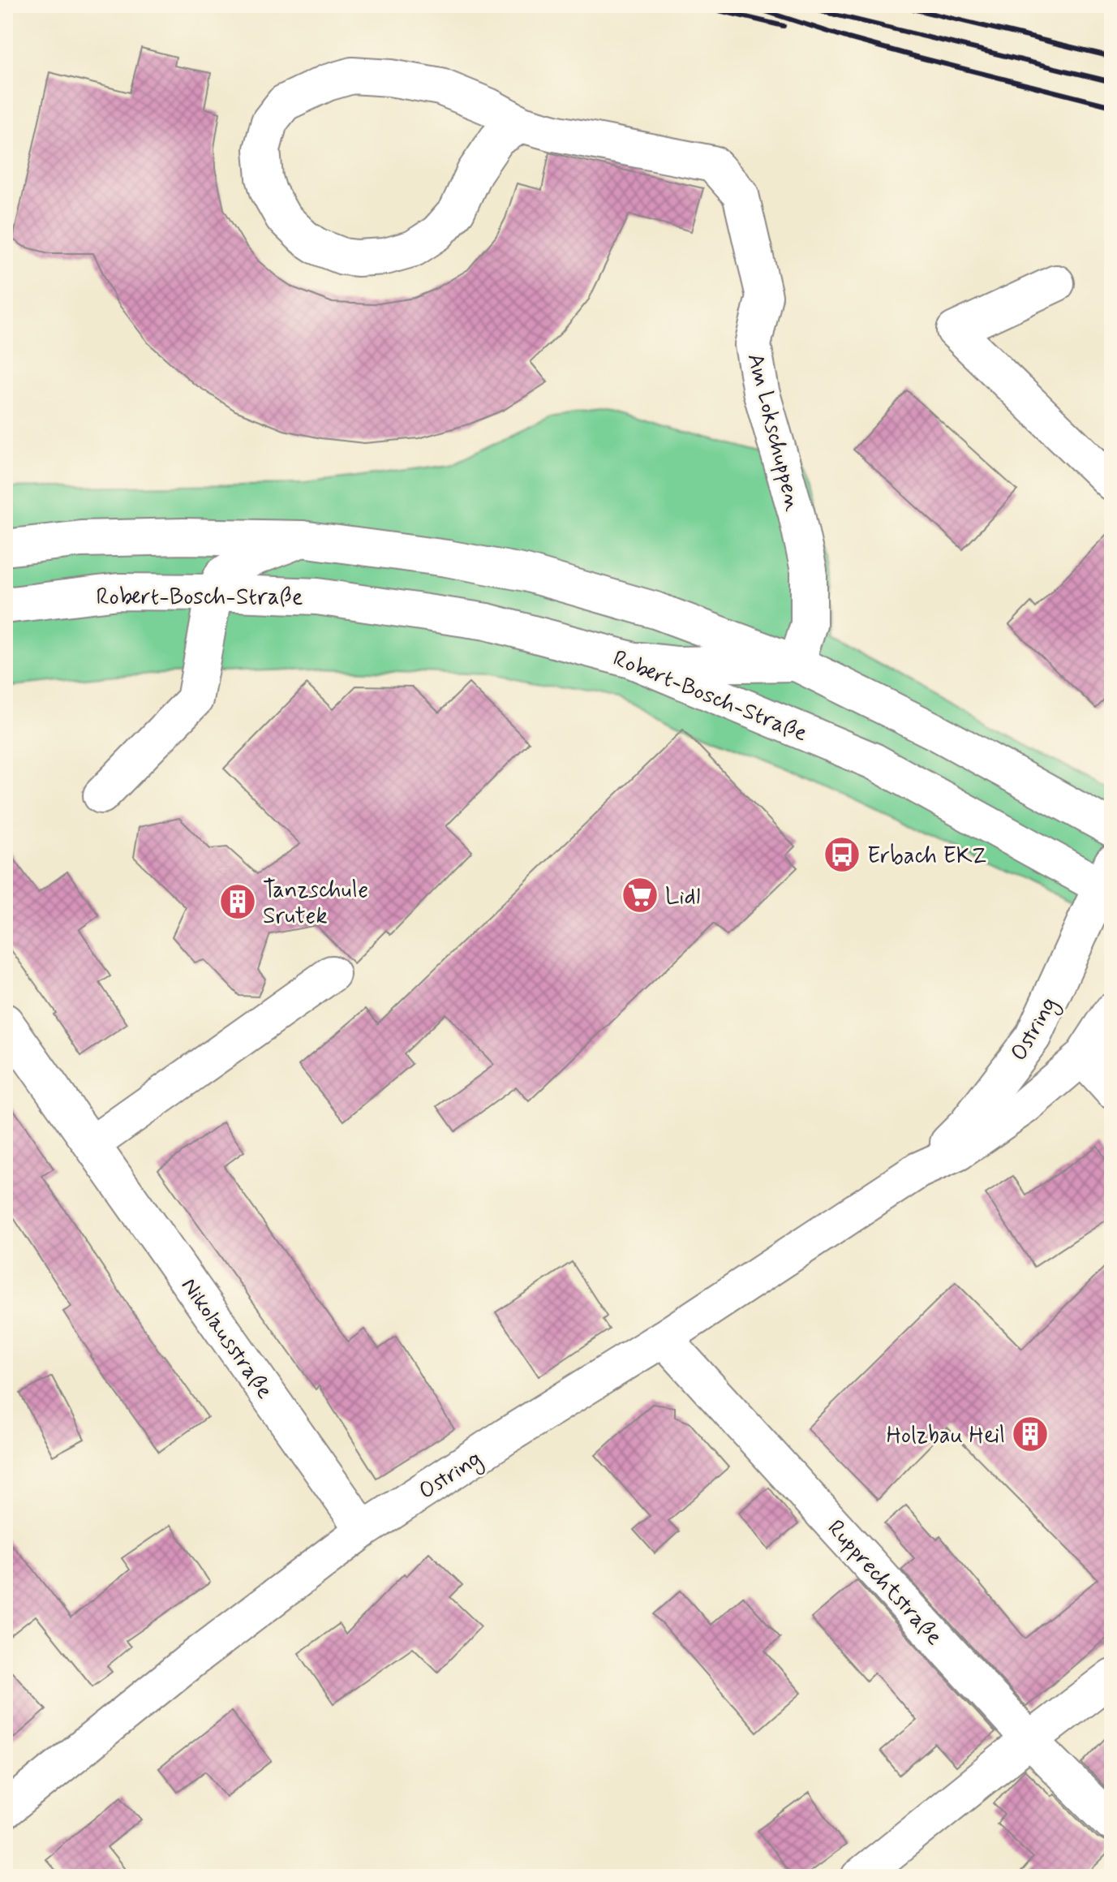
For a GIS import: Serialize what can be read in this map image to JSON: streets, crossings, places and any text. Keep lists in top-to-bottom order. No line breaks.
{"streets":{"street":["Am Lokschuppen","Robert-Bosch-Straße","Ostring","Nikolausstraße","Rupprechtstraße"]},"crossings":[["Robert-Bosch-Straße","Ostring"],["Ostring","Nikolausstraße"],["Ostring","Rupprechtstraße"]],"places":{"bus stop":["Erbach EKZ"],"supermarket":["Lidl"],"building":["Tanzschule Srutek","Holzbau Heil"]}}
